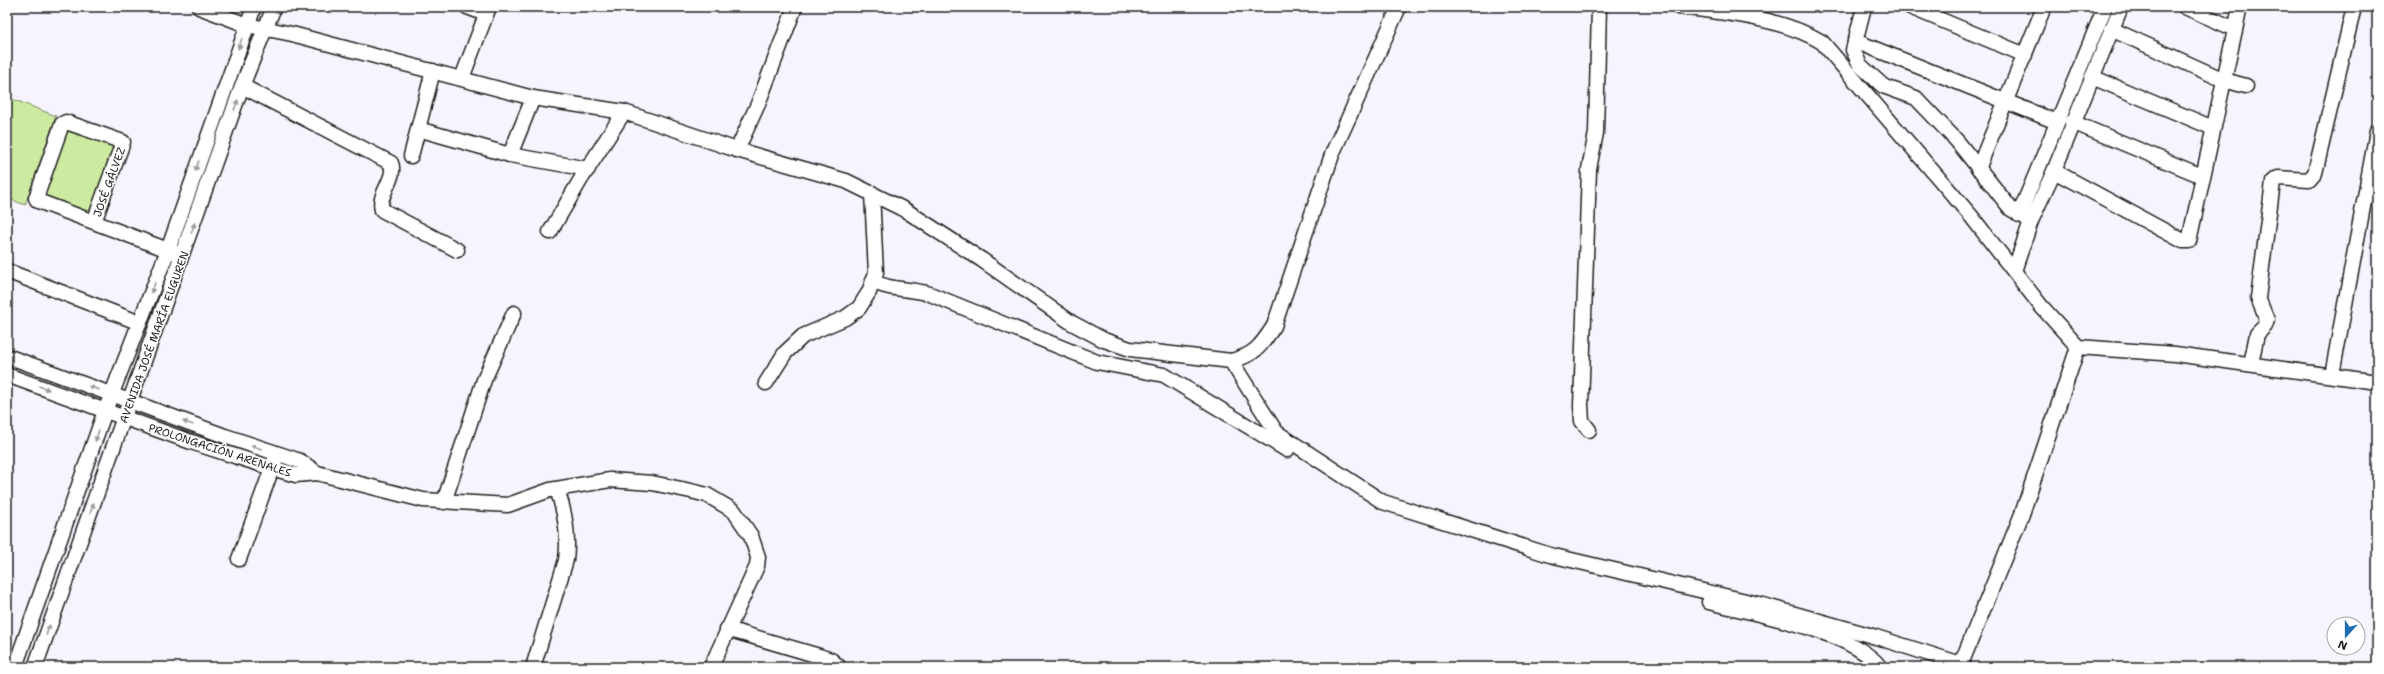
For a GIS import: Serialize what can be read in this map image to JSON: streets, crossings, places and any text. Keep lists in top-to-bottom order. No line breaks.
{"streets":{"street":["JOSÉ GÁLVEZ","AVENIDA JOSÉ MARÍA EUGUREN","PROLONGACIÓN ARENALES"]},"crossings":[["AVENIDA JOSÉ MARÍA EUGUREN","PROLONGACIÓN ARENALES"]],"north":"bottom"}
